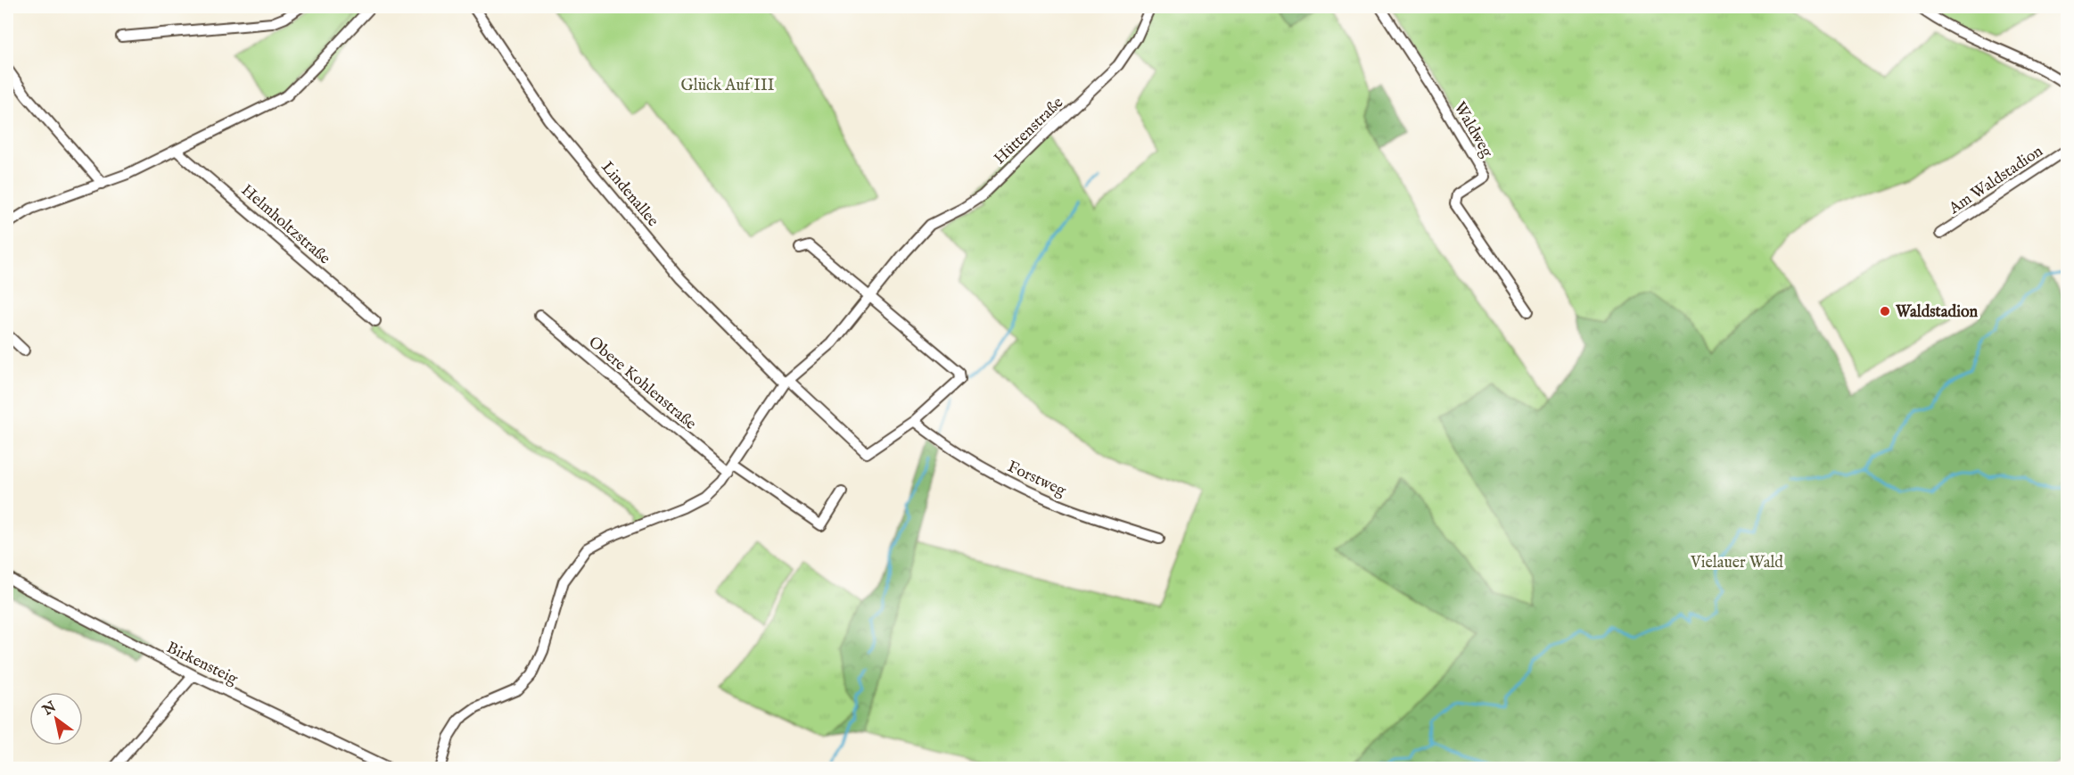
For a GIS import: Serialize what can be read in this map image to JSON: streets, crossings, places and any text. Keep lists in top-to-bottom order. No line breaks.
{"streets":{"street":["Waldweg","Hüttenstraße","Am Waldstadion","Lindenallee","Helmholtzstraße","Obere Kohlenstraße","Forstweg","Birkensteig"]},"parks":["Glück Auf III","Vielauer Wald"],"places":["Waldstadion"],"north":"top left"}
